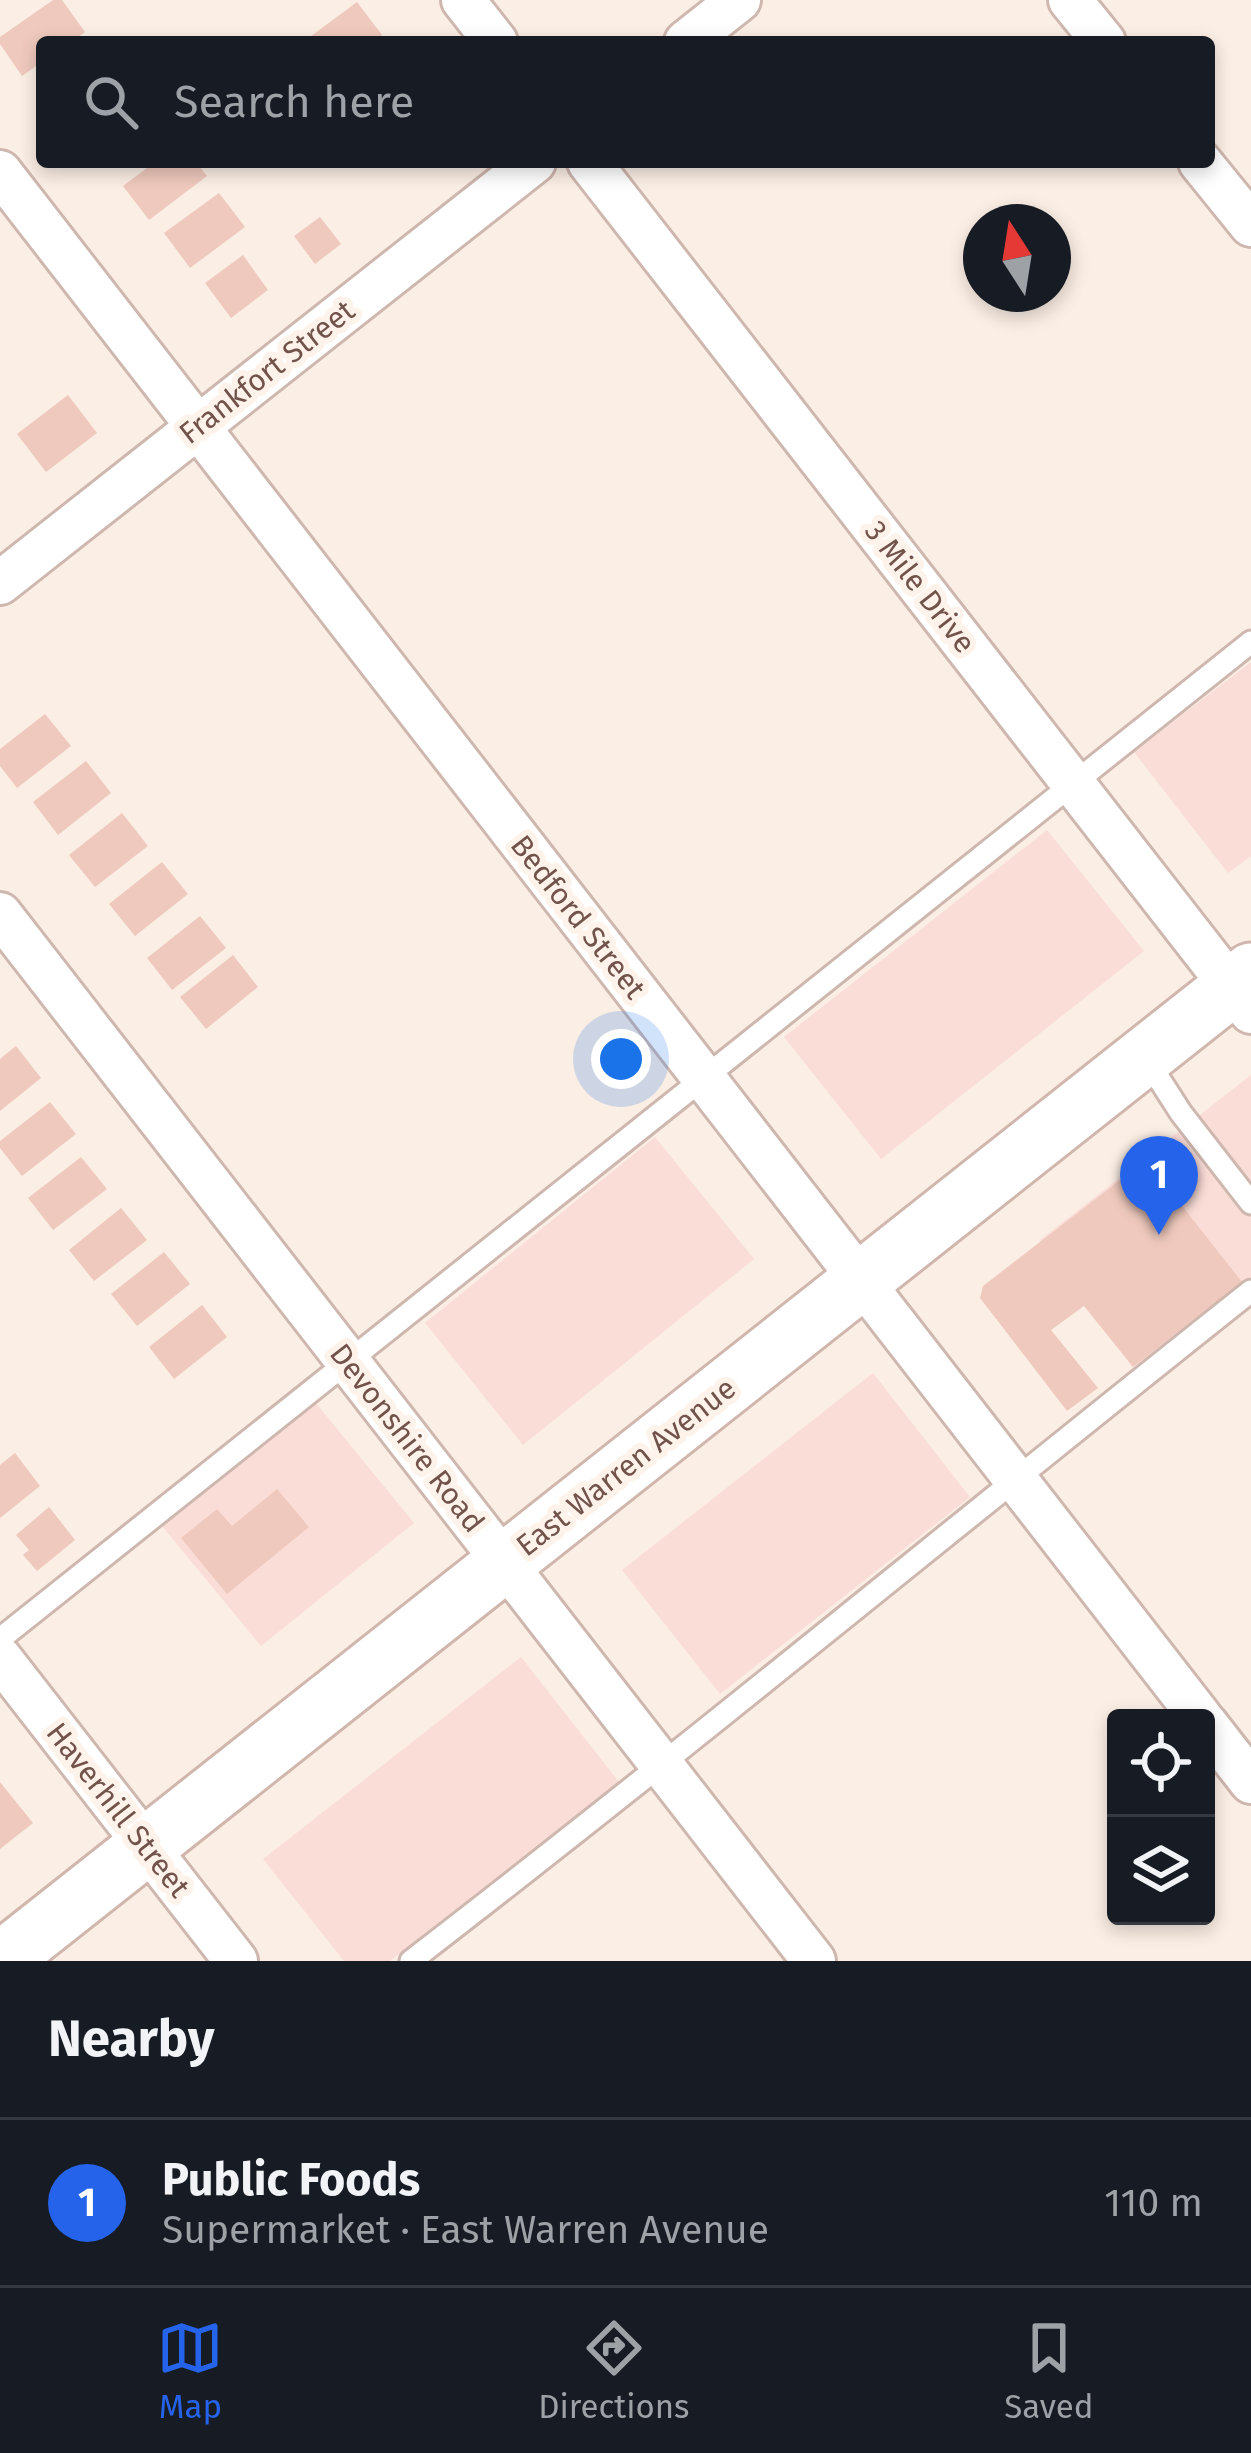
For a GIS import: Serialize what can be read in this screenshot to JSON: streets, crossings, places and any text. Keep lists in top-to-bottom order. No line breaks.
{"streets":{"main road":["East Warren Avenue"],"street":["Frankfort Street","3 Mile Drive","Bedford Street","Devonshire Road","Haverhill Street"]},"crossings":[["Frankfort Street","Bedford Street"],["3 Mile Drive","East Warren Avenue"],["Bedford Street","East Warren Avenue"],["Devonshire Road","East Warren Avenue"],["East Warren Avenue","Haverhill Street"]],"north":"top","page":{"search":"Search here","pins":"1","heading":"Nearby","list":[{"mark":"1","name":"Public Foods","note":"Supermarket · East Warren Avenue","value":"110 m"}],"nav":["Map","Directions","Saved"]}}
